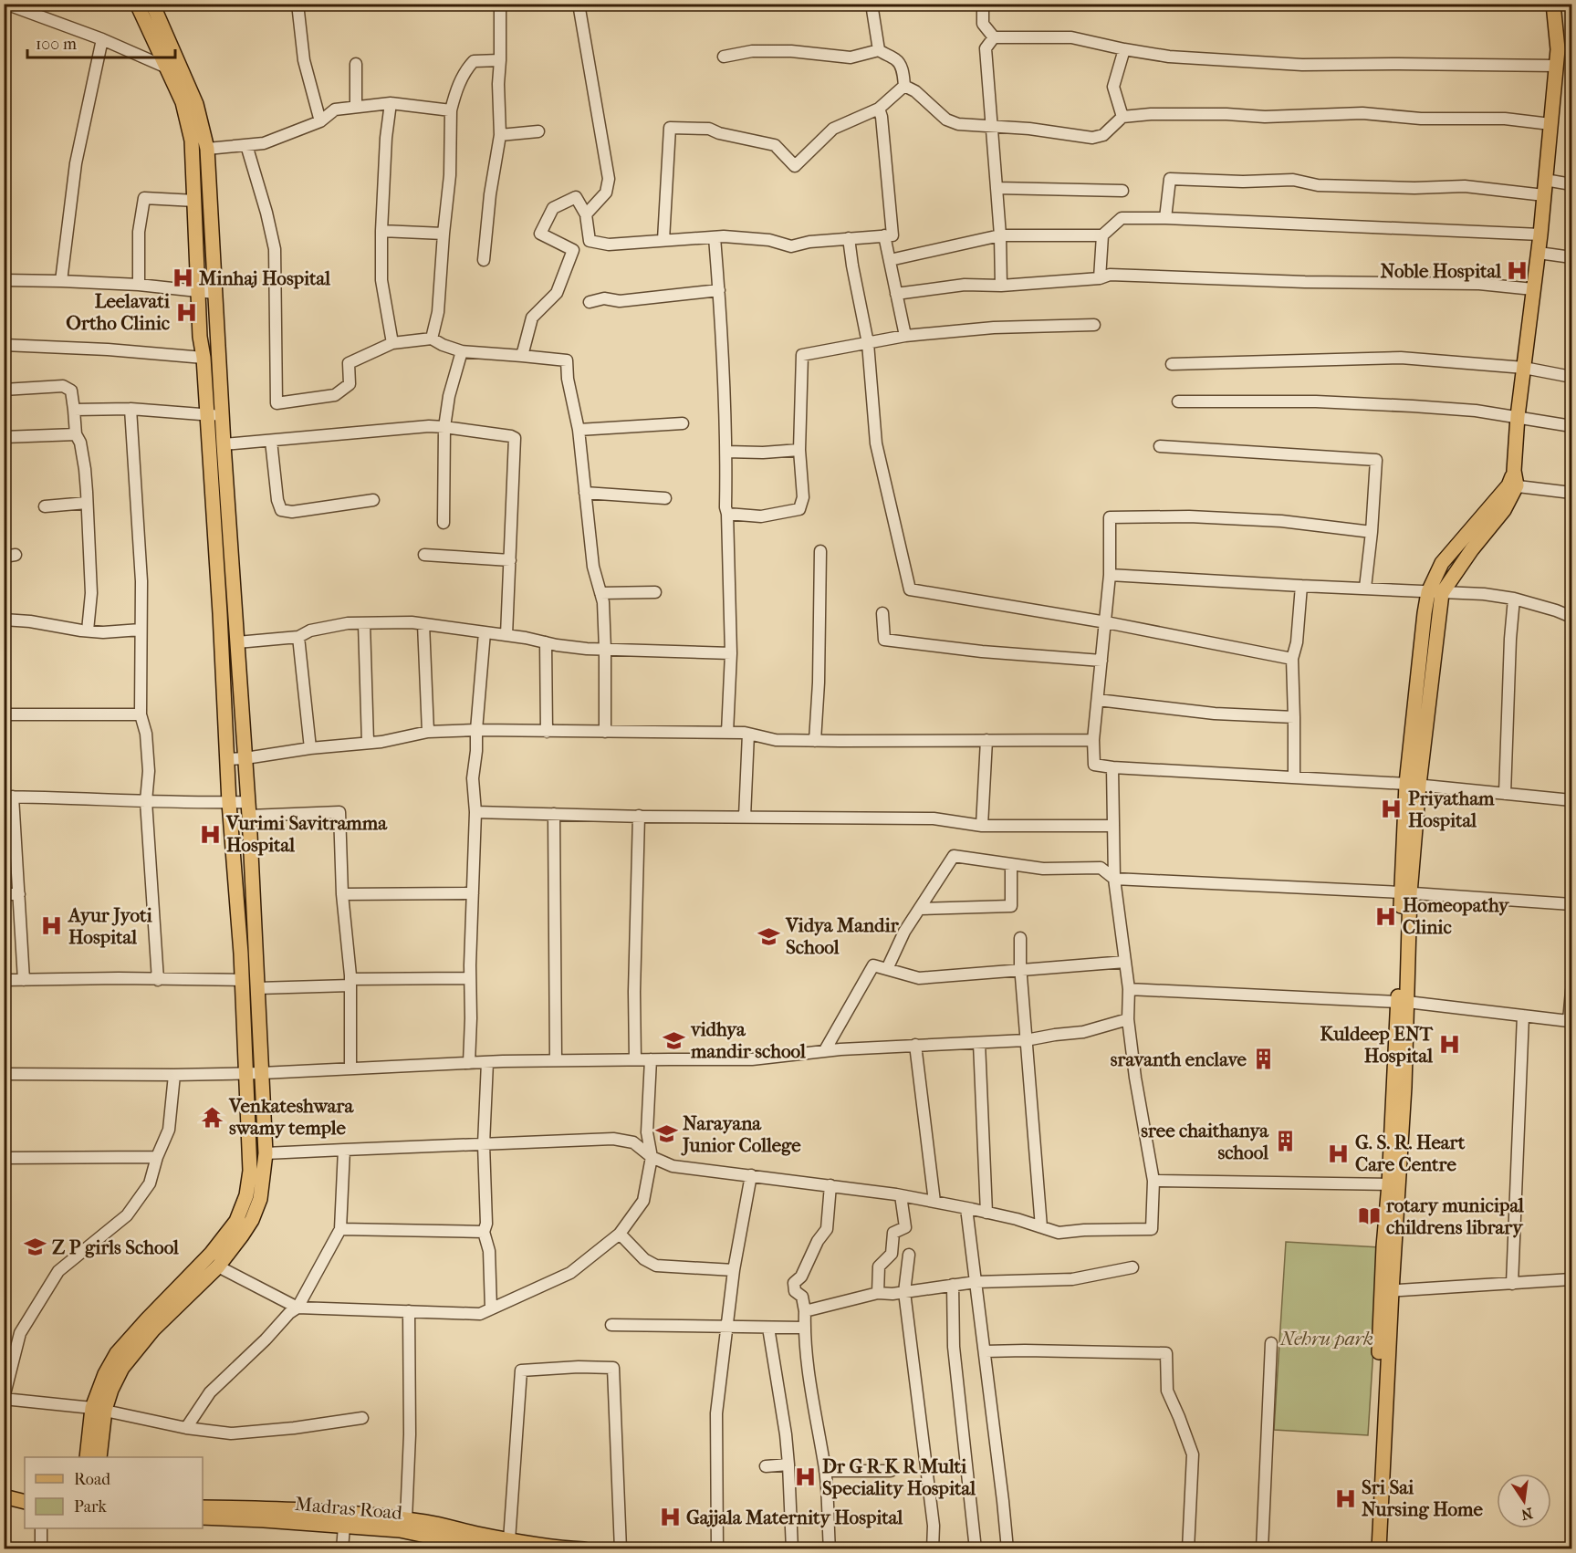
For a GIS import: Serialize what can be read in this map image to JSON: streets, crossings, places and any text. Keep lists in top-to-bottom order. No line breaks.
{"streets":{"main road":["Madras Road"]},"parks":["Nehru park"],"places":{"hospital":["Noble Hospital","Minhaj Hospital","Leelavati Ortho Clinic","Priyatham Hospital","Vurimi Savitramma Hospital","Homeopathy Clinic","Ayur Jyoti Hospital","Kuldeep ENT Hospital","G. S. R. Heart Care Centre","Dr G R K R Multi Speciality Hospital","Sri Sai Nursing Home","Gajjala Maternity Hospital"],"school or university":["Vidya Mandir School","vidhya mandir school","Narayana Junior College","Z P girls School"],"building":["sravanth enclave","sree chaithanya school"],"temple":["Venkateshwara swamy temple"],"library":["rotary municipal childrens library"]},"legend":["Road","Park"],"scale_bar":"100 m","north":"bottom"}
